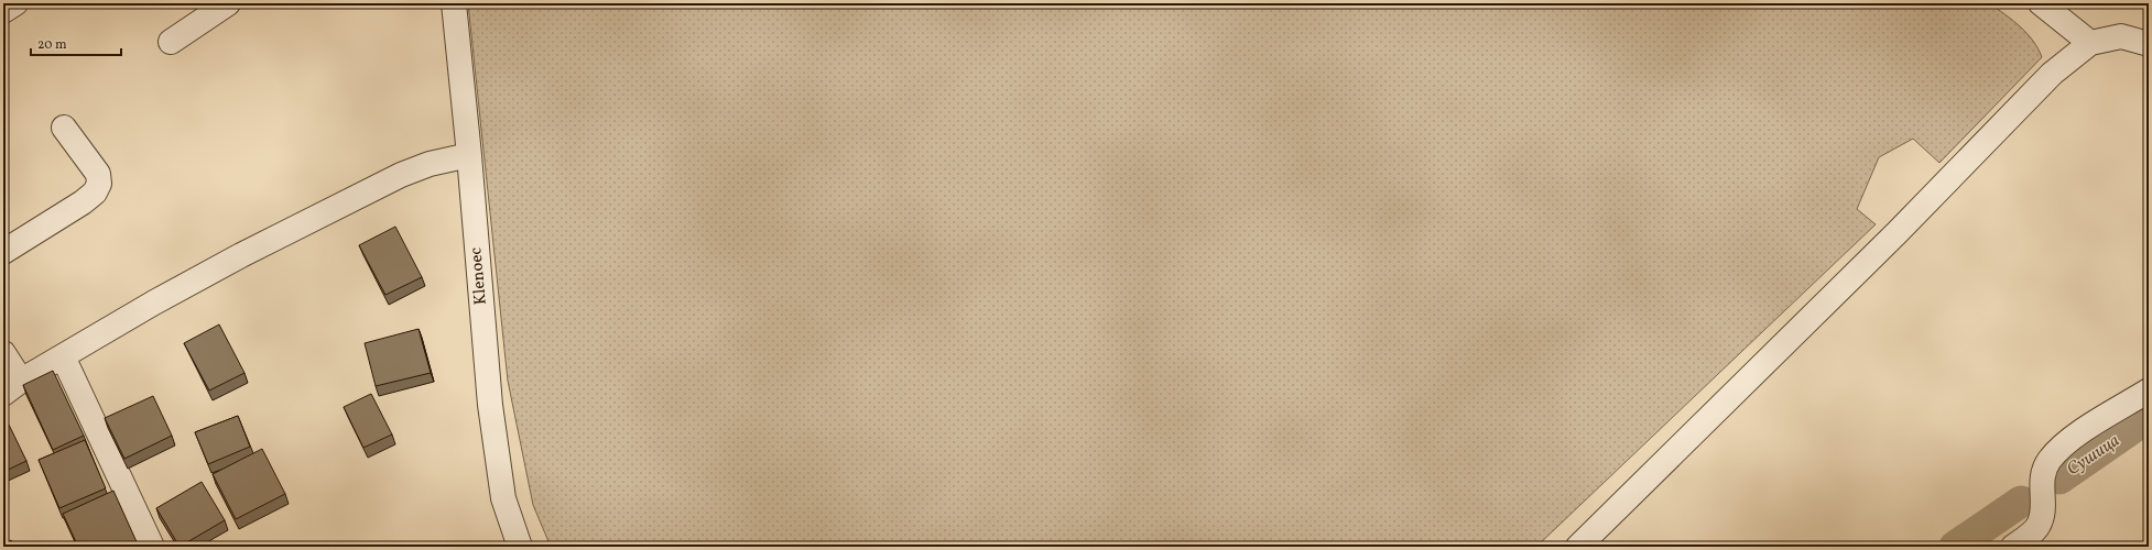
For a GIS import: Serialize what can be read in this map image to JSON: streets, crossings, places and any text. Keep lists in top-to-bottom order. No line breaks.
{"streets":{"street":["Klenoec"]},"water":["Сушица"],"scale_bar":"20 m"}
